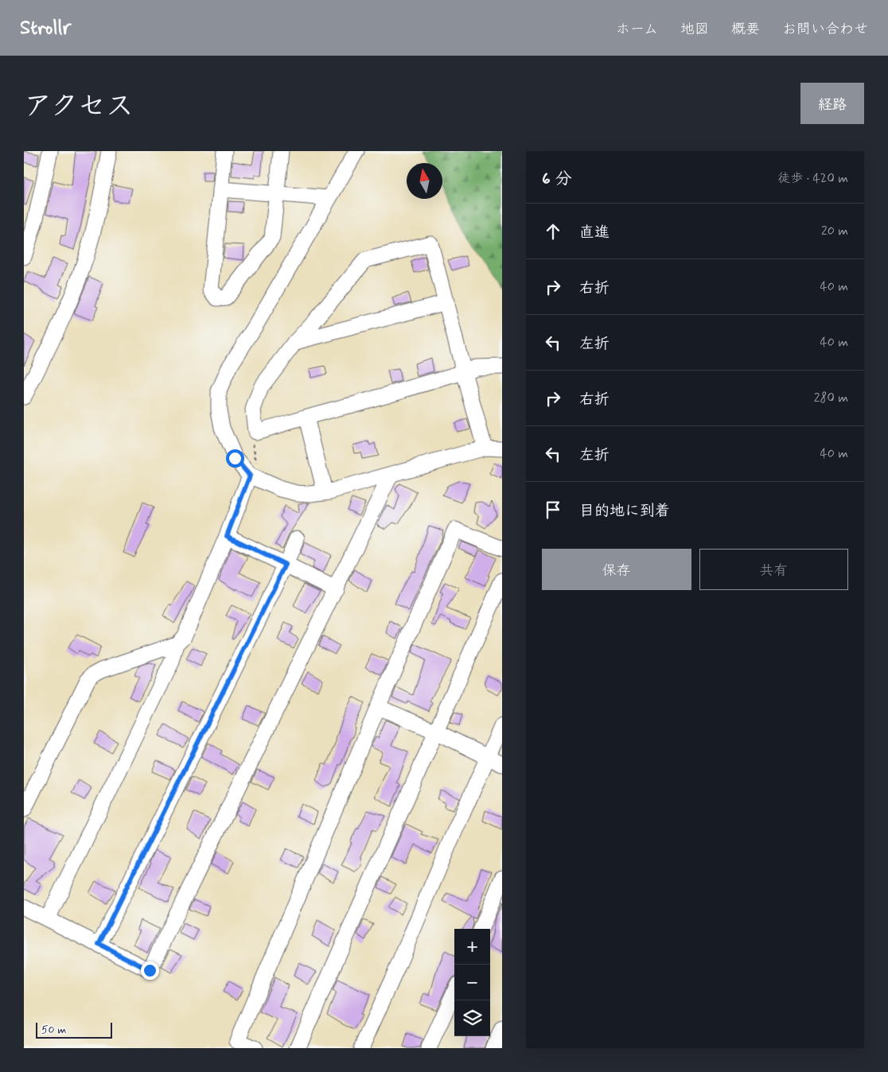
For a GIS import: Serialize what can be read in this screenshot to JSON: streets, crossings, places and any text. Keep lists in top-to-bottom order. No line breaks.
{"scale_bar":"50 m","north":"top","page":{"header":"Strollr","nav":["ホーム","地図","概要","お問い合わせ"],"title":"アクセス","buttons":["経路",["保存","共有"]],"heading":["6 分","徒歩 · 420 m"],"list":[["直進","20 m"],["右折","40 m"],["左折","40 m"],["右折","280 m"],["左折","40 m"],"目的地に到着"],"map_buttons":["+","−"],"scale":"50 m"}}
